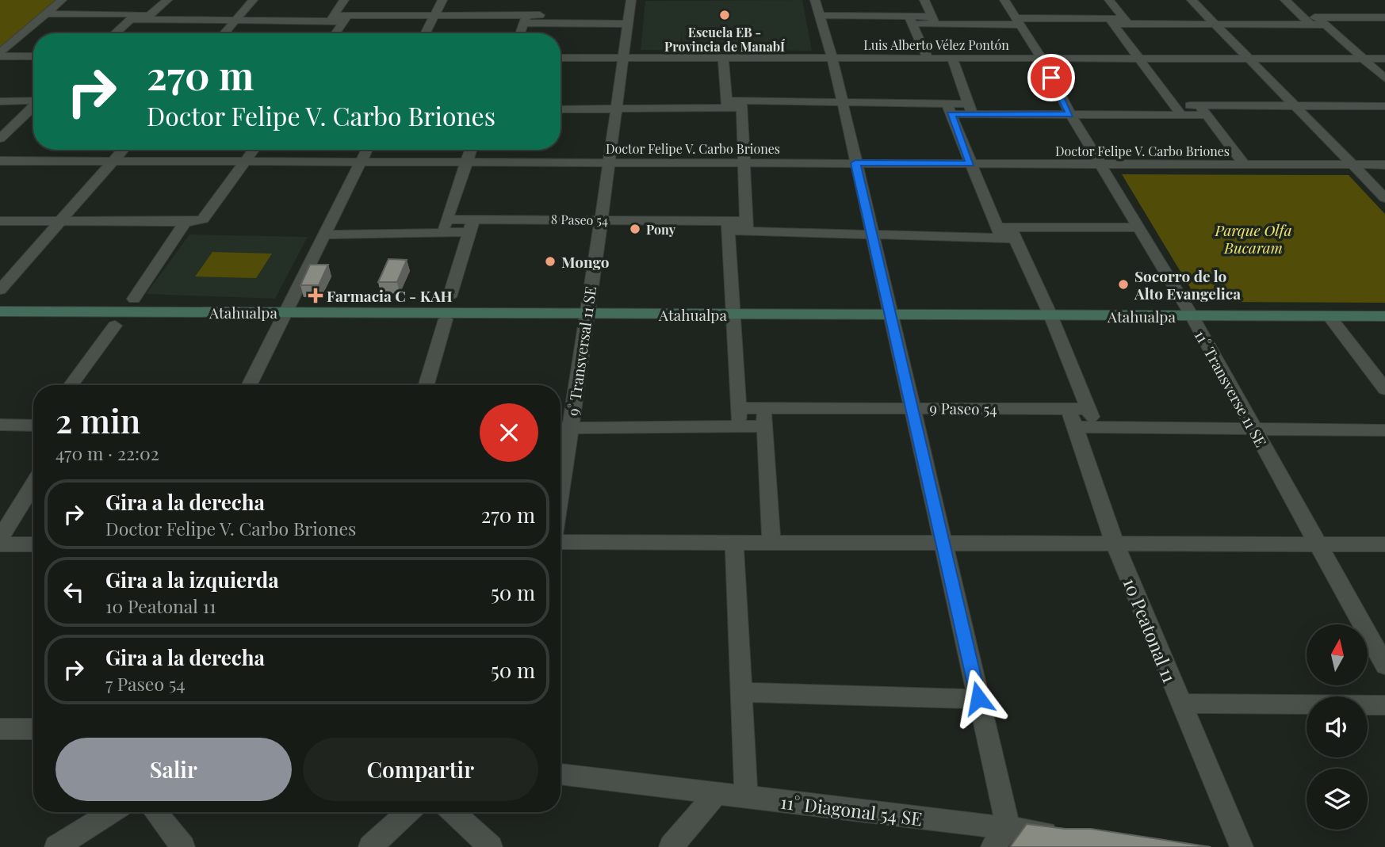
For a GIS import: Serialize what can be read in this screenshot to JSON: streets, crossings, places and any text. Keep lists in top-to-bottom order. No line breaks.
{"streets":{"street":["Luis Alberto Vélez Pontón","Doctor Felipe V. Carbo Briones","8 Paseo 54","Atahualpa","9° Transversal 11 SE","11° Transverse 11 SE","9 Paseo 54","10 Peatonal 11","11° Diagonal 54 SE"]},"crossings":[["Luis Alberto Vélez Pontón","9° Transversal 11 SE"],["Luis Alberto Vélez Pontón","11° Transverse 11 SE"],["Doctor Felipe V. Carbo Briones","9° Transversal 11 SE"],["Doctor Felipe V. Carbo Briones","11° Transverse 11 SE"],["Doctor Felipe V. Carbo Briones","10 Peatonal 11"],["8 Paseo 54","9° Transversal 11 SE"],["8 Paseo 54","11° Transverse 11 SE"],["8 Paseo 54","10 Peatonal 11"],["Atahualpa","9° Transversal 11 SE"],["Atahualpa","11° Transverse 11 SE"],["Atahualpa","10 Peatonal 11"],["11° Transverse 11 SE","9 Paseo 54"],["9 Paseo 54","10 Peatonal 11"]],"parks":["Parque Olfa Bucaram"],"places":{"other":["Escuela EB - Provincia de ManabÍ","Pony","Mongo","Socorro de lo Alto Evangelica"],"health":["Farmacia C - KAH"]},"north":"top","page":{"turn":["270 m","Doctor Felipe V. Carbo Briones"],"heading":["2 min","470 m · 22:02"],"list":[{"name":"Gira a la derecha","note":"Doctor Felipe V. Carbo Briones","value":"270 m"},{"name":"Gira a la izquierda","note":"10 Peatonal 11","value":"50 m"},{"name":"Gira a la derecha","note":"7 Paseo 54","value":"50 m"}],"buttons":["Salir","Compartir"]}}
